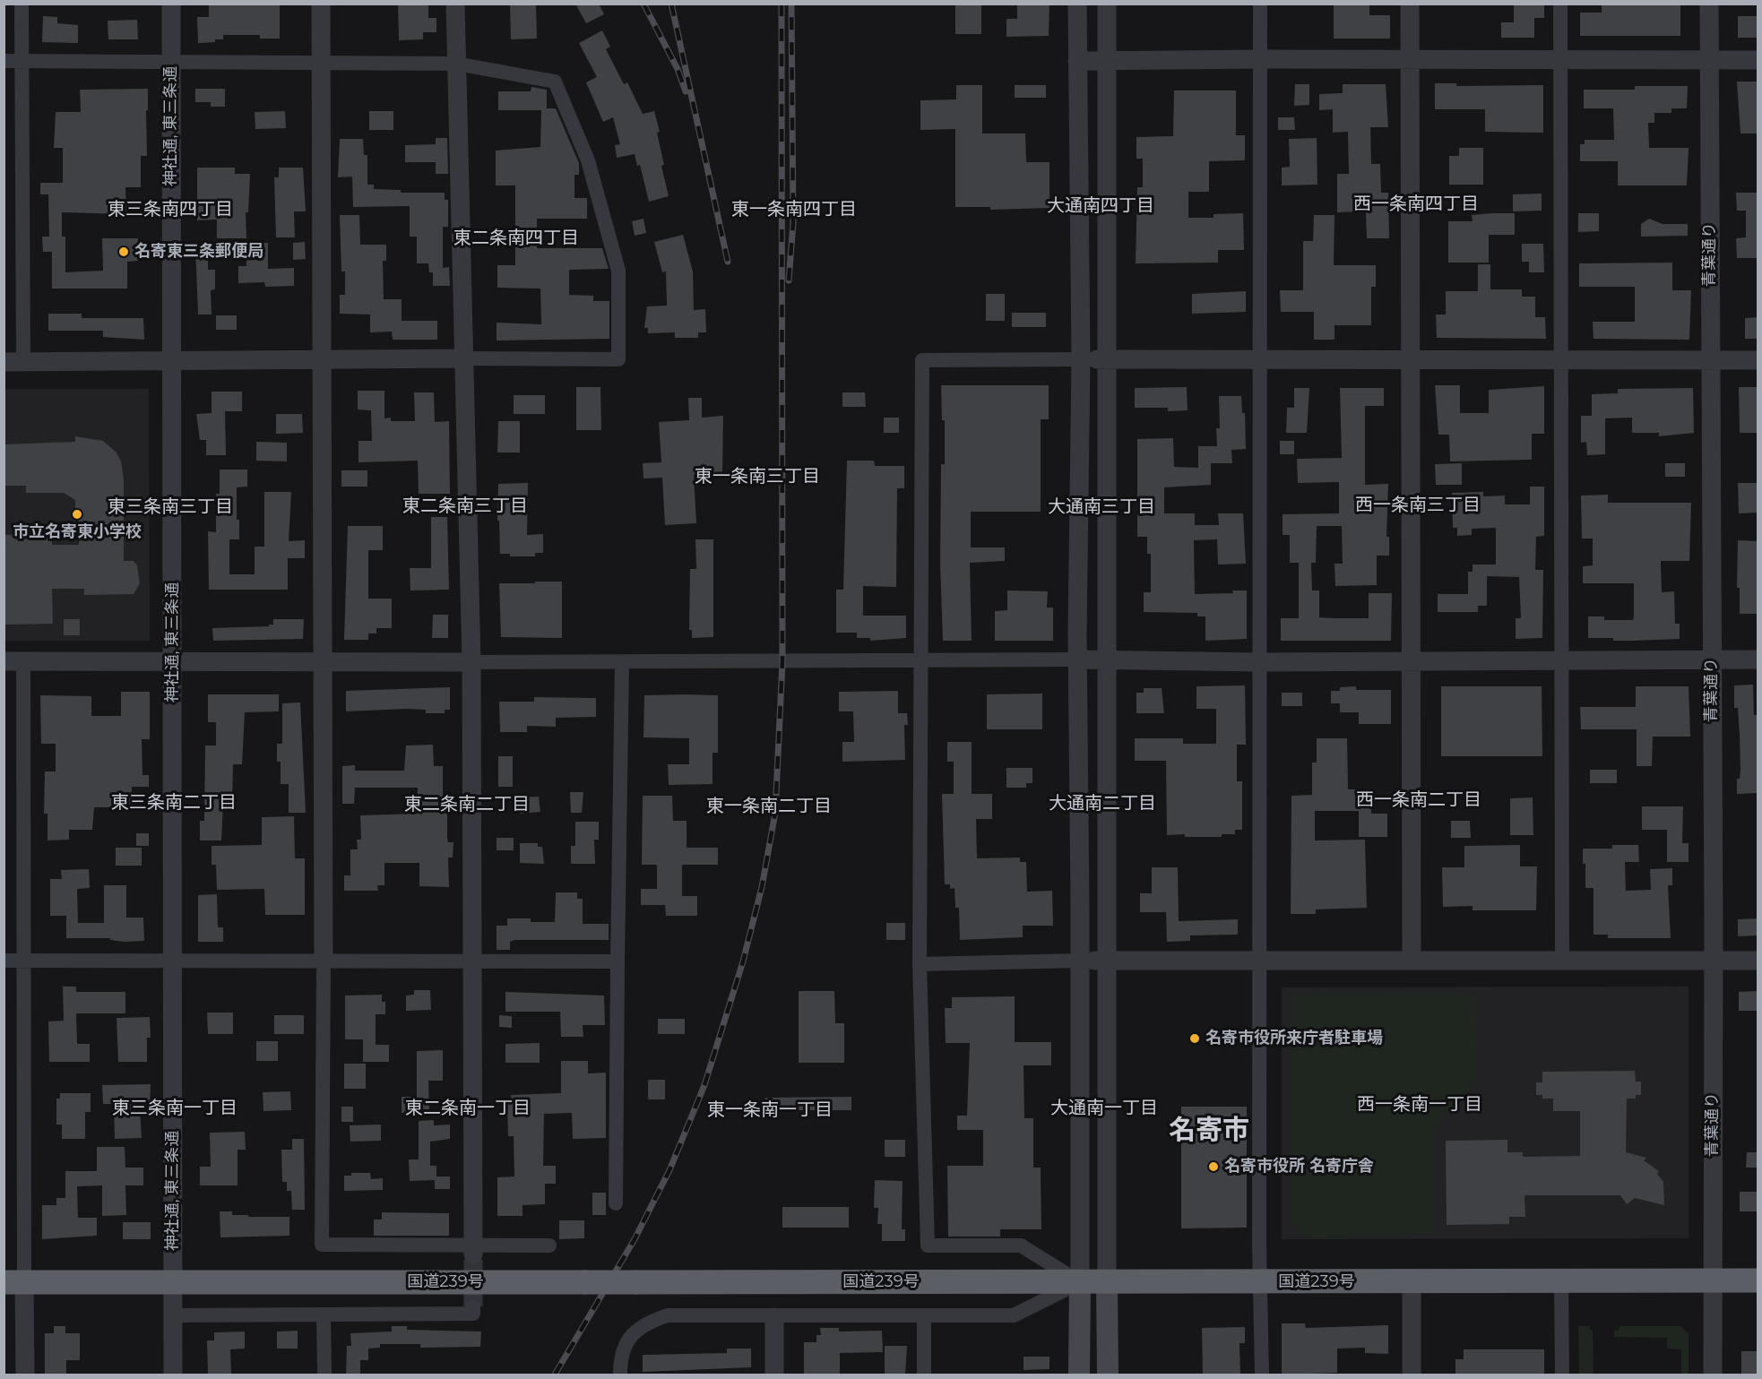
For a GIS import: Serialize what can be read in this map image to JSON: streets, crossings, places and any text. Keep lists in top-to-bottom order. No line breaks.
{"streets":{"highway":["国道239号"],"street":["神社通, 東三条通","青葉通り"]},"crossings":[["神社通, 東三条通","国道239号"],["青葉通り","国道239号"]],"districts":["西一条南四丁目","大通南四丁目","東三条南四丁目","東一条南四丁目","東二条南四丁目","東一条南三丁目","西一条南三丁目","東二条南三丁目","東三条南三丁目","大通南三丁目","西一条南二丁目","東三条南二丁目","大通南二丁目","東二条南二丁目","東一条南二丁目","西一条南一丁目","東三条南一丁目","東二条南一丁目","大通南一丁目","東一条南一丁目","名寄市"],"places":["名寄東三条郵便局","市立名寄東小学校","名寄市役所来庁者駐車場","名寄市役所 名寄庁舎"]}
